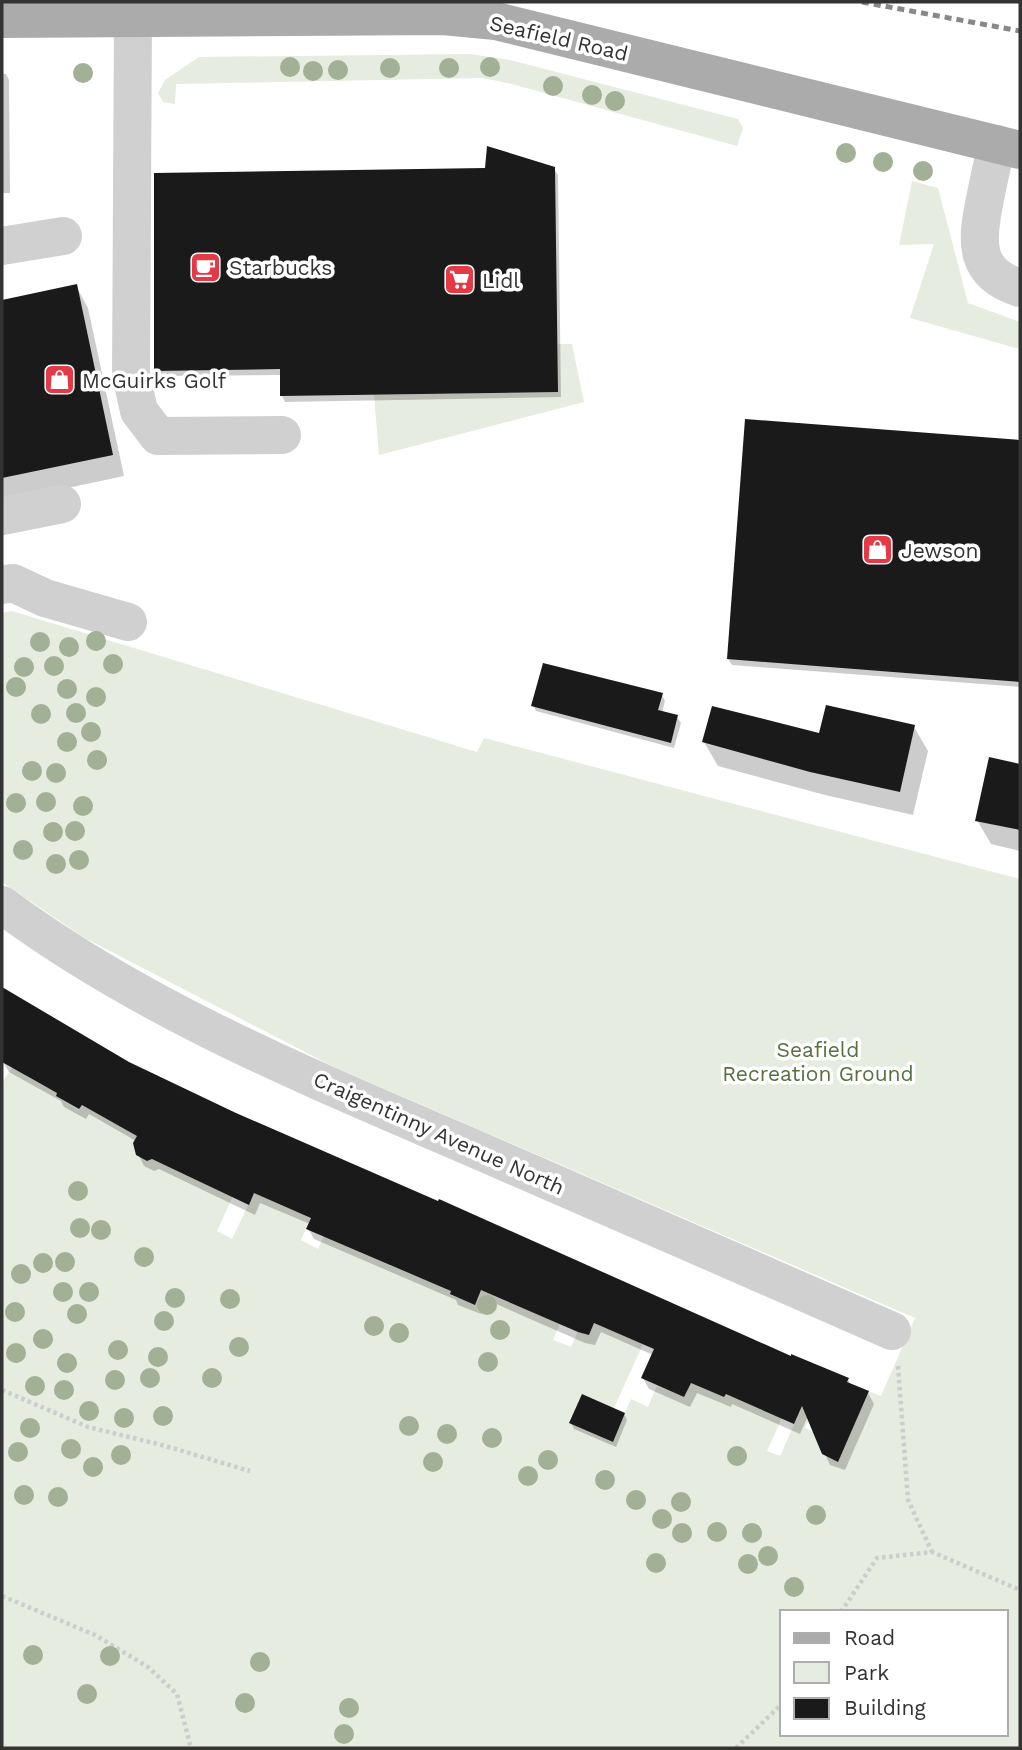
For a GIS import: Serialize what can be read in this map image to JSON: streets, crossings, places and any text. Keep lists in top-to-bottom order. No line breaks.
{"streets":{"main road":["Seafield Road"],"street":["Craigentinny Avenue North"]},"parks":["Seafield Recreation Ground"],"places":{"cafe":["Starbucks"],"supermarket":["Lidl"],"shop":["McGuirks Golf","Jewson"]},"legend":["Road","Park","Building"]}
